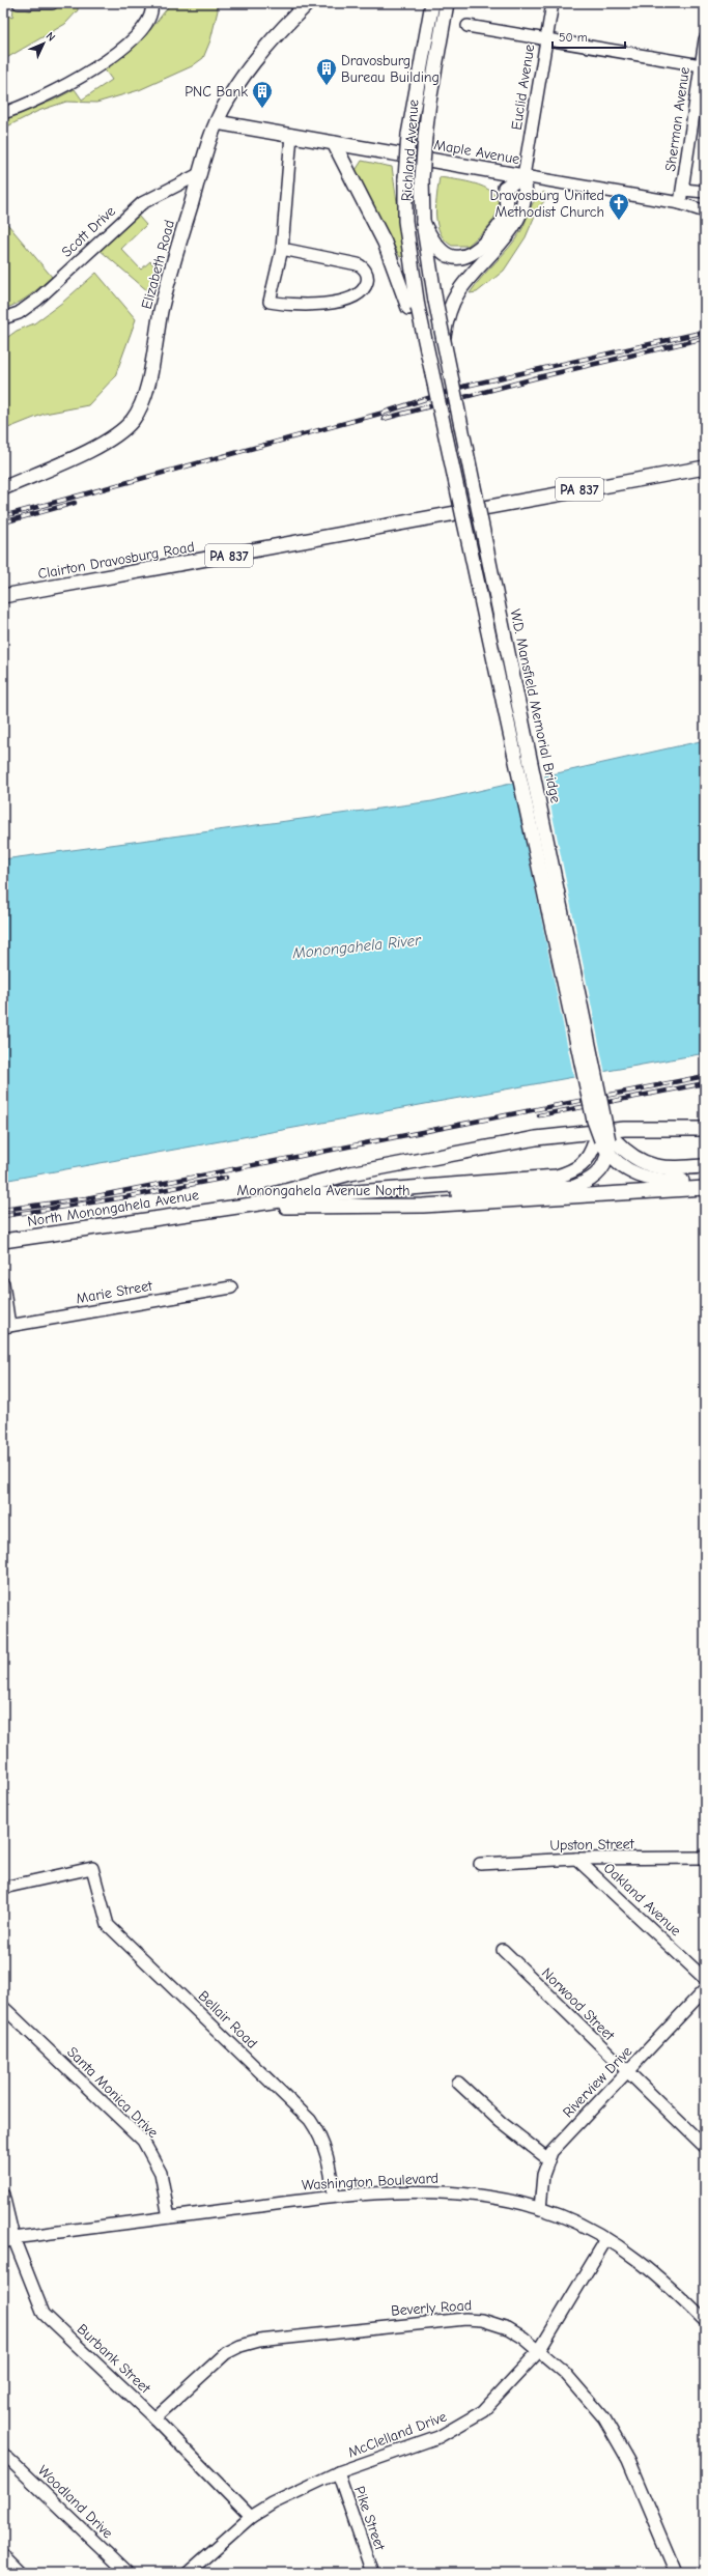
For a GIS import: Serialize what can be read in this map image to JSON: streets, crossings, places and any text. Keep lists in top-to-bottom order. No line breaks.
{"streets":{"main road":["Richland Avenue","Maple Avenue","Elizabeth Road","PA 837","Clairton Dravosburg Road","W.D. Mansfield Memorial Bridge","Monongahela Avenue North","North Monongahela Avenue"],"street":["Euclid Avenue","Sherman Avenue","Scott Drive","Marie Street","Upston Street","Oakland Avenue","Norwood Street","Bellair Road","Riverview Drive","Santa Monica Drive","Washington Boulevard","Beverly Road","Burbank Street","McClelland Drive","Woodland Drive","Pike Street"]},"crossings":[["Euclid Avenue","Maple Avenue"],["Sherman Avenue","Maple Avenue"],["Richland Avenue","W.D. Mansfield Memorial Bridge"],["Maple Avenue","Elizabeth Road"],["Scott Drive","Elizabeth Road"],["PA 837","Clairton Dravosburg Road"],["PA 837","W.D. Mansfield Memorial Bridge"],["Clairton Dravosburg Road","W.D. Mansfield Memorial Bridge"],["Monongahela Avenue North","North Monongahela Avenue"],["Upston Street","Oakland Avenue"],["Norwood Street","Riverview Drive"],["Bellair Road","Washington Boulevard"],["Riverview Drive","Washington Boulevard"],["Santa Monica Drive","Washington Boulevard"],["Washington Boulevard","Burbank Street"],["Washington Boulevard","McClelland Drive"],["Beverly Road","Burbank Street"],["Beverly Road","McClelland Drive"],["Burbank Street","McClelland Drive"],["McClelland Drive","Pike Street"]],"water":["Monongahela River"],"places":{"building":["Dravosburg Bureau Building","PNC Bank"],"church":["Dravosburg United Methodist Church"]},"scale_bar":"50 m","north":"top right"}
